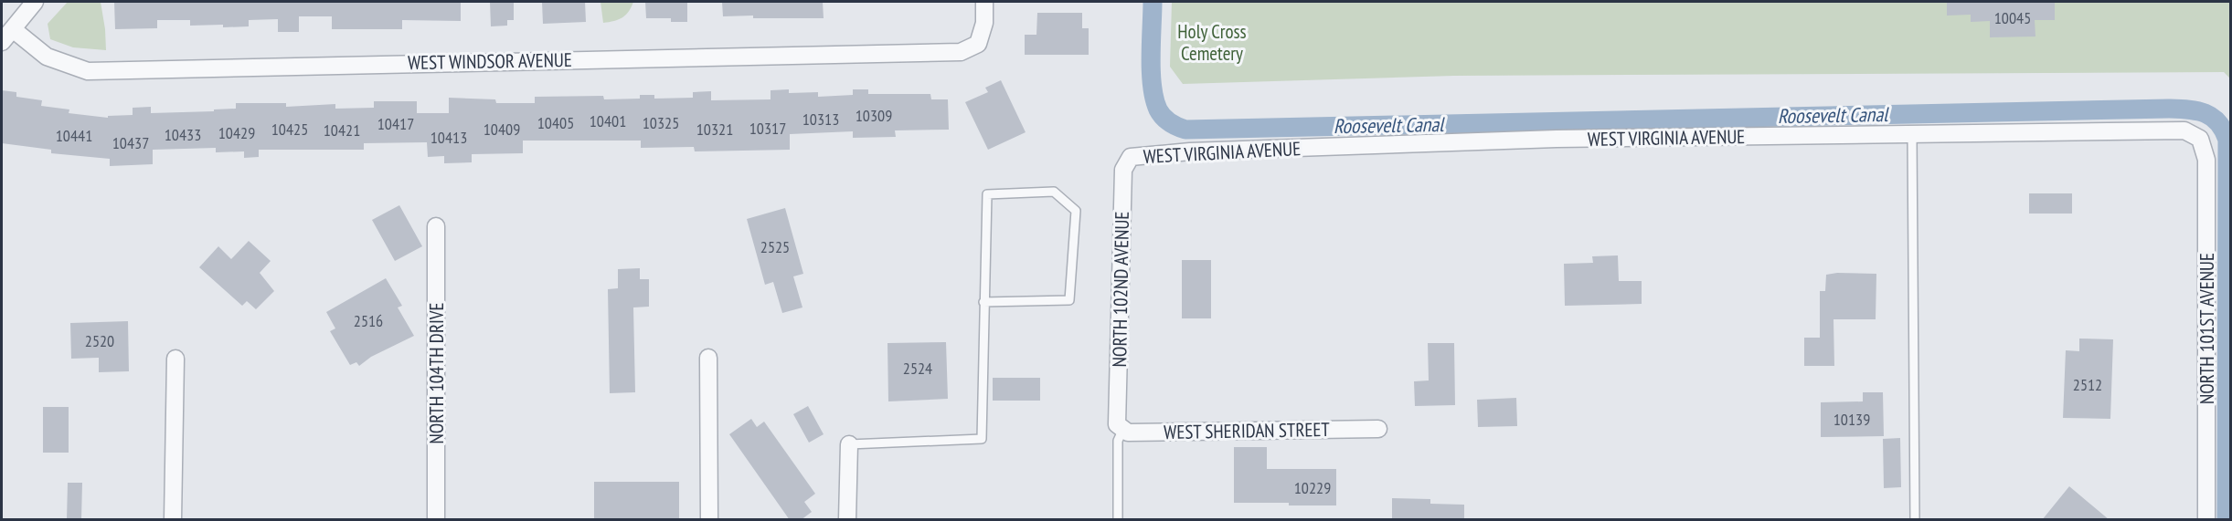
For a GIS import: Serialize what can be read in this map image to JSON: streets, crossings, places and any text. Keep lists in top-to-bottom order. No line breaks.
{"streets":{"street":["WEST WINDSOR AVENUE","WEST VIRGINIA AVENUE","NORTH 102ND AVENUE","NORTH 101ST AVENUE","NORTH 104TH DRIVE","WEST SHERIDAN STREET"]},"crossings":[["WEST VIRGINIA AVENUE","NORTH 102ND AVENUE"],["WEST VIRGINIA AVENUE","NORTH 101ST AVENUE"],["NORTH 102ND AVENUE","WEST SHERIDAN STREET"]],"water":["Roosevelt Canal"],"parks":["Holy Cross Cemetery"],"house_numbers":["10045","10309","10313","10401","10405","10325","10417","10317","10425","10409","10321","10421","10429","10433","10441","10413","10437","2525","2516","2520","2524","2512","10139","10229"]}
